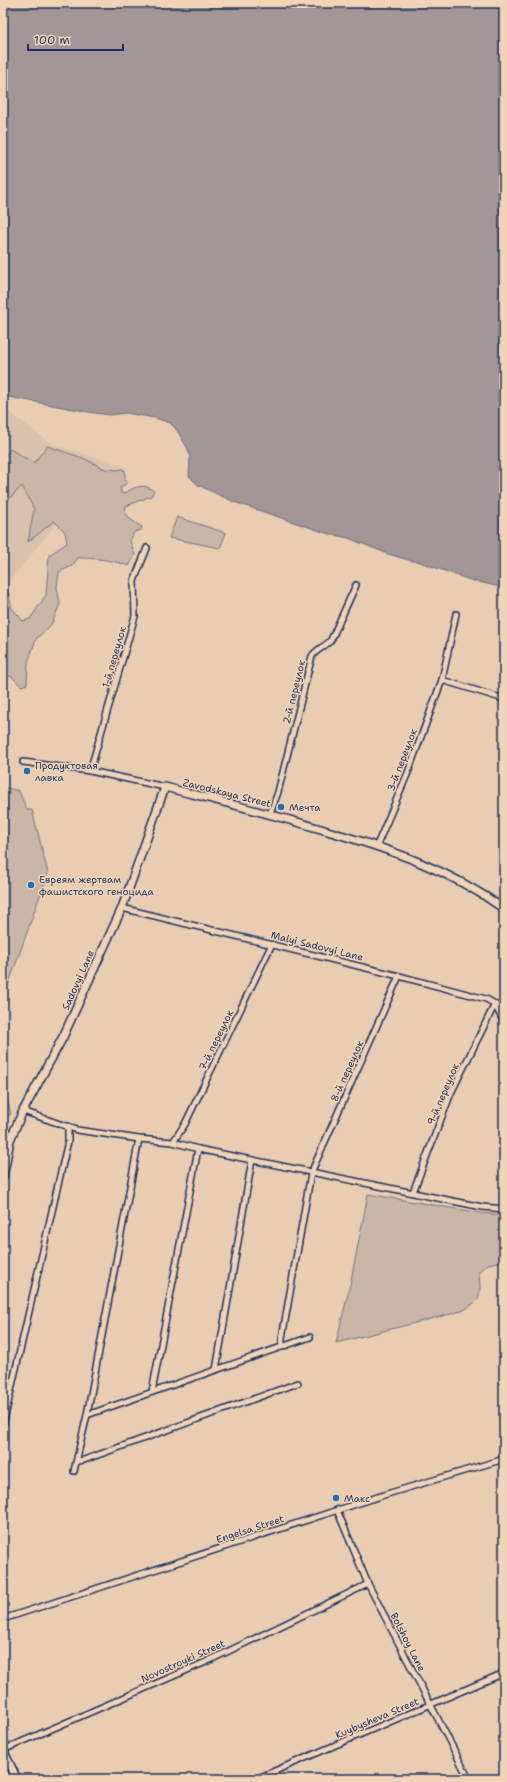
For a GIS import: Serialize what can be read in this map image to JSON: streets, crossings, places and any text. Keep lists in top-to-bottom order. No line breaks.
{"streets":{"street":["1-й переулок","2-й переулок","3-й переулок","Zavodskaya Street","Malyi Sadovyi Lane","Sadovyi Lane","7-й переулок","8-й переулок","9-й переулок","Engelsa Street","Bolshoy Lane","Novostroyki Street","Kuybysheva Street"]},"crossings":[["1-й переулок","Zavodskaya Street"],["2-й переулок","Zavodskaya Street"],["3-й переулок","Zavodskaya Street"],["Zavodskaya Street","Sadovyi Lane"],["Malyi Sadovyi Lane","Sadovyi Lane"],["Malyi Sadovyi Lane","7-й переулок"],["Malyi Sadovyi Lane","8-й переулок"],["Malyi Sadovyi Lane","9-й переулок"],["Engelsa Street","Bolshoy Lane"],["Bolshoy Lane","Novostroyki Street"],["Bolshoy Lane","Kuybysheva Street"]],"places":["Продуктовая лавка","Мечта","Евреям жертвам фашистского геноцида","Макс"],"scale_bar":"100 m"}
